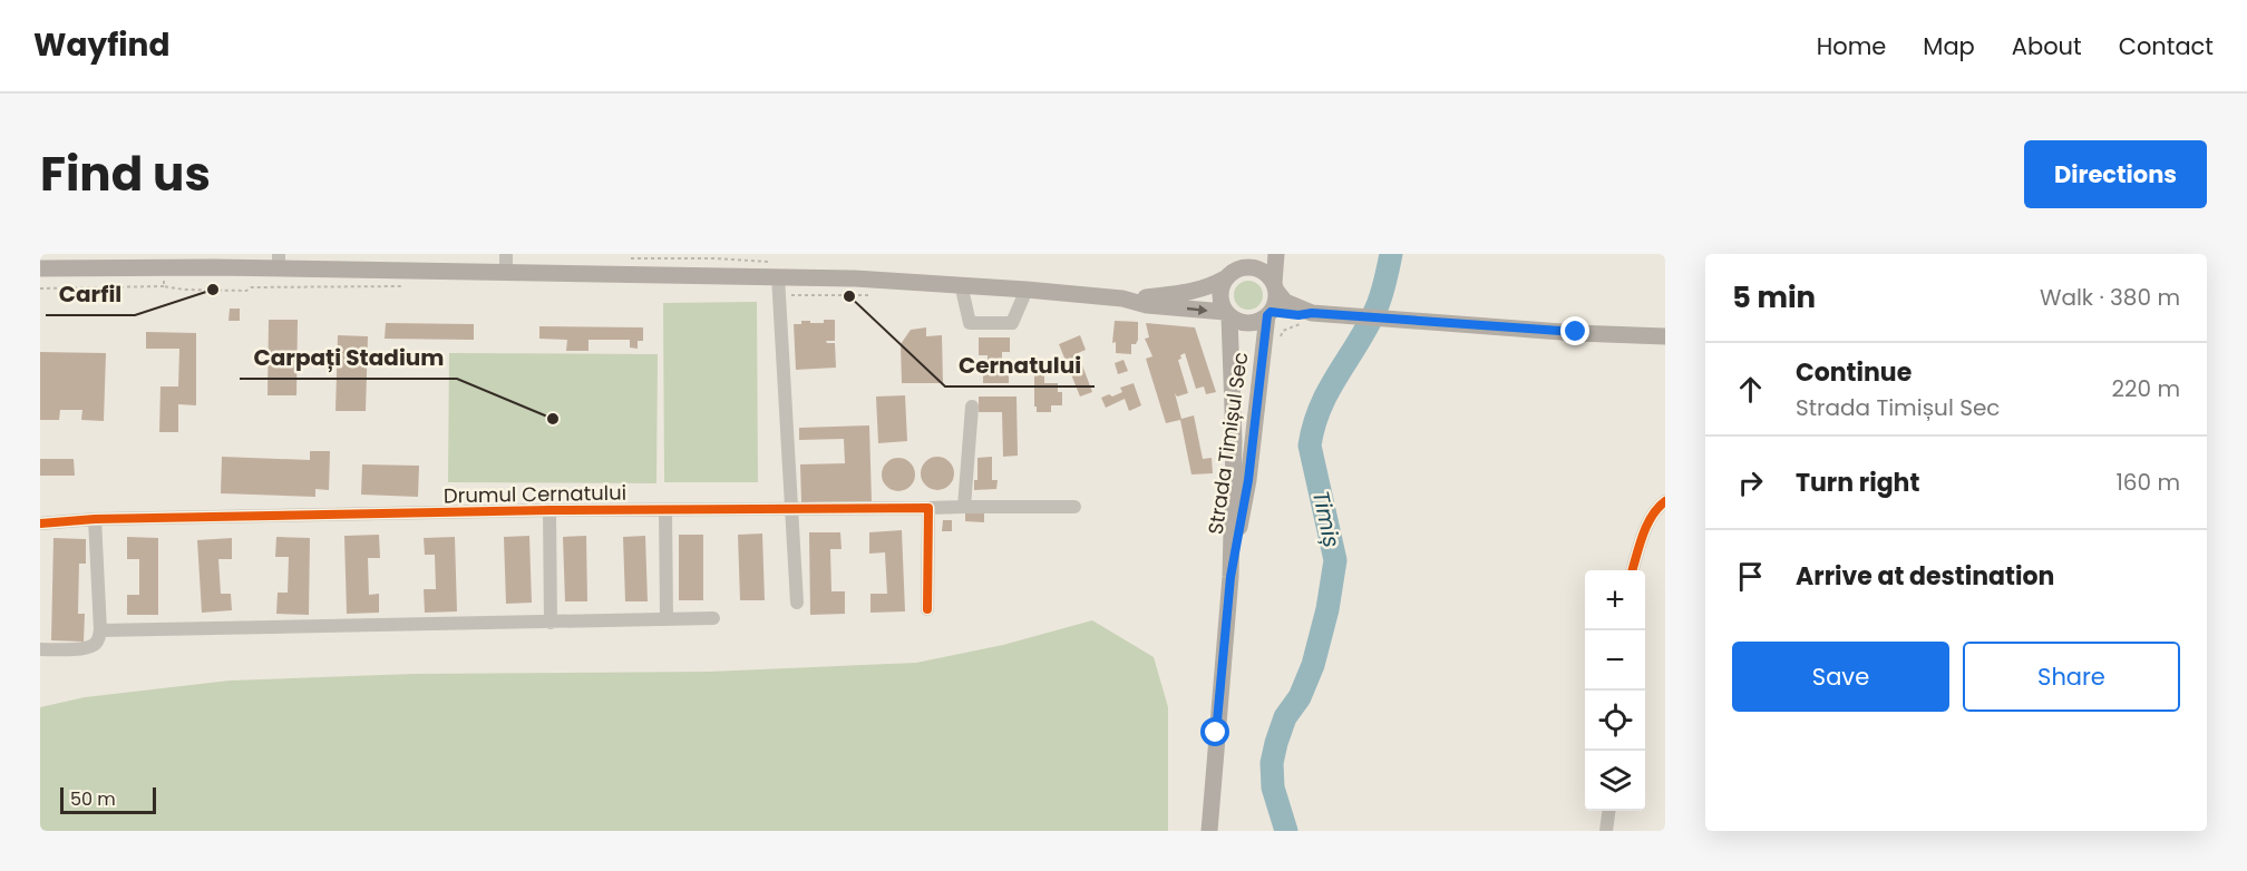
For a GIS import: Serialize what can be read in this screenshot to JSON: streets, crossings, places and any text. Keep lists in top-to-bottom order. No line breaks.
{"streets":{"main road":["Strada Timișul Sec"],"street":["Drumul Cernatului"]},"water":["Timiș"],"places":["Carfil","Cernatului","Carpați Stadium"],"scale_bar":"50 m","page":{"header":"Wayfind","nav":["Home","Map","About","Contact"],"title":"Find us","buttons":["Directions",["Save","Share"]],"heading":["5 min","Walk · 380 m"],"list":[["Continue","Strada Timișul Sec","220 m"],["Turn right","160 m"],"Arrive at destination"],"map_buttons":["+","−"],"scale":"50 m"}}
